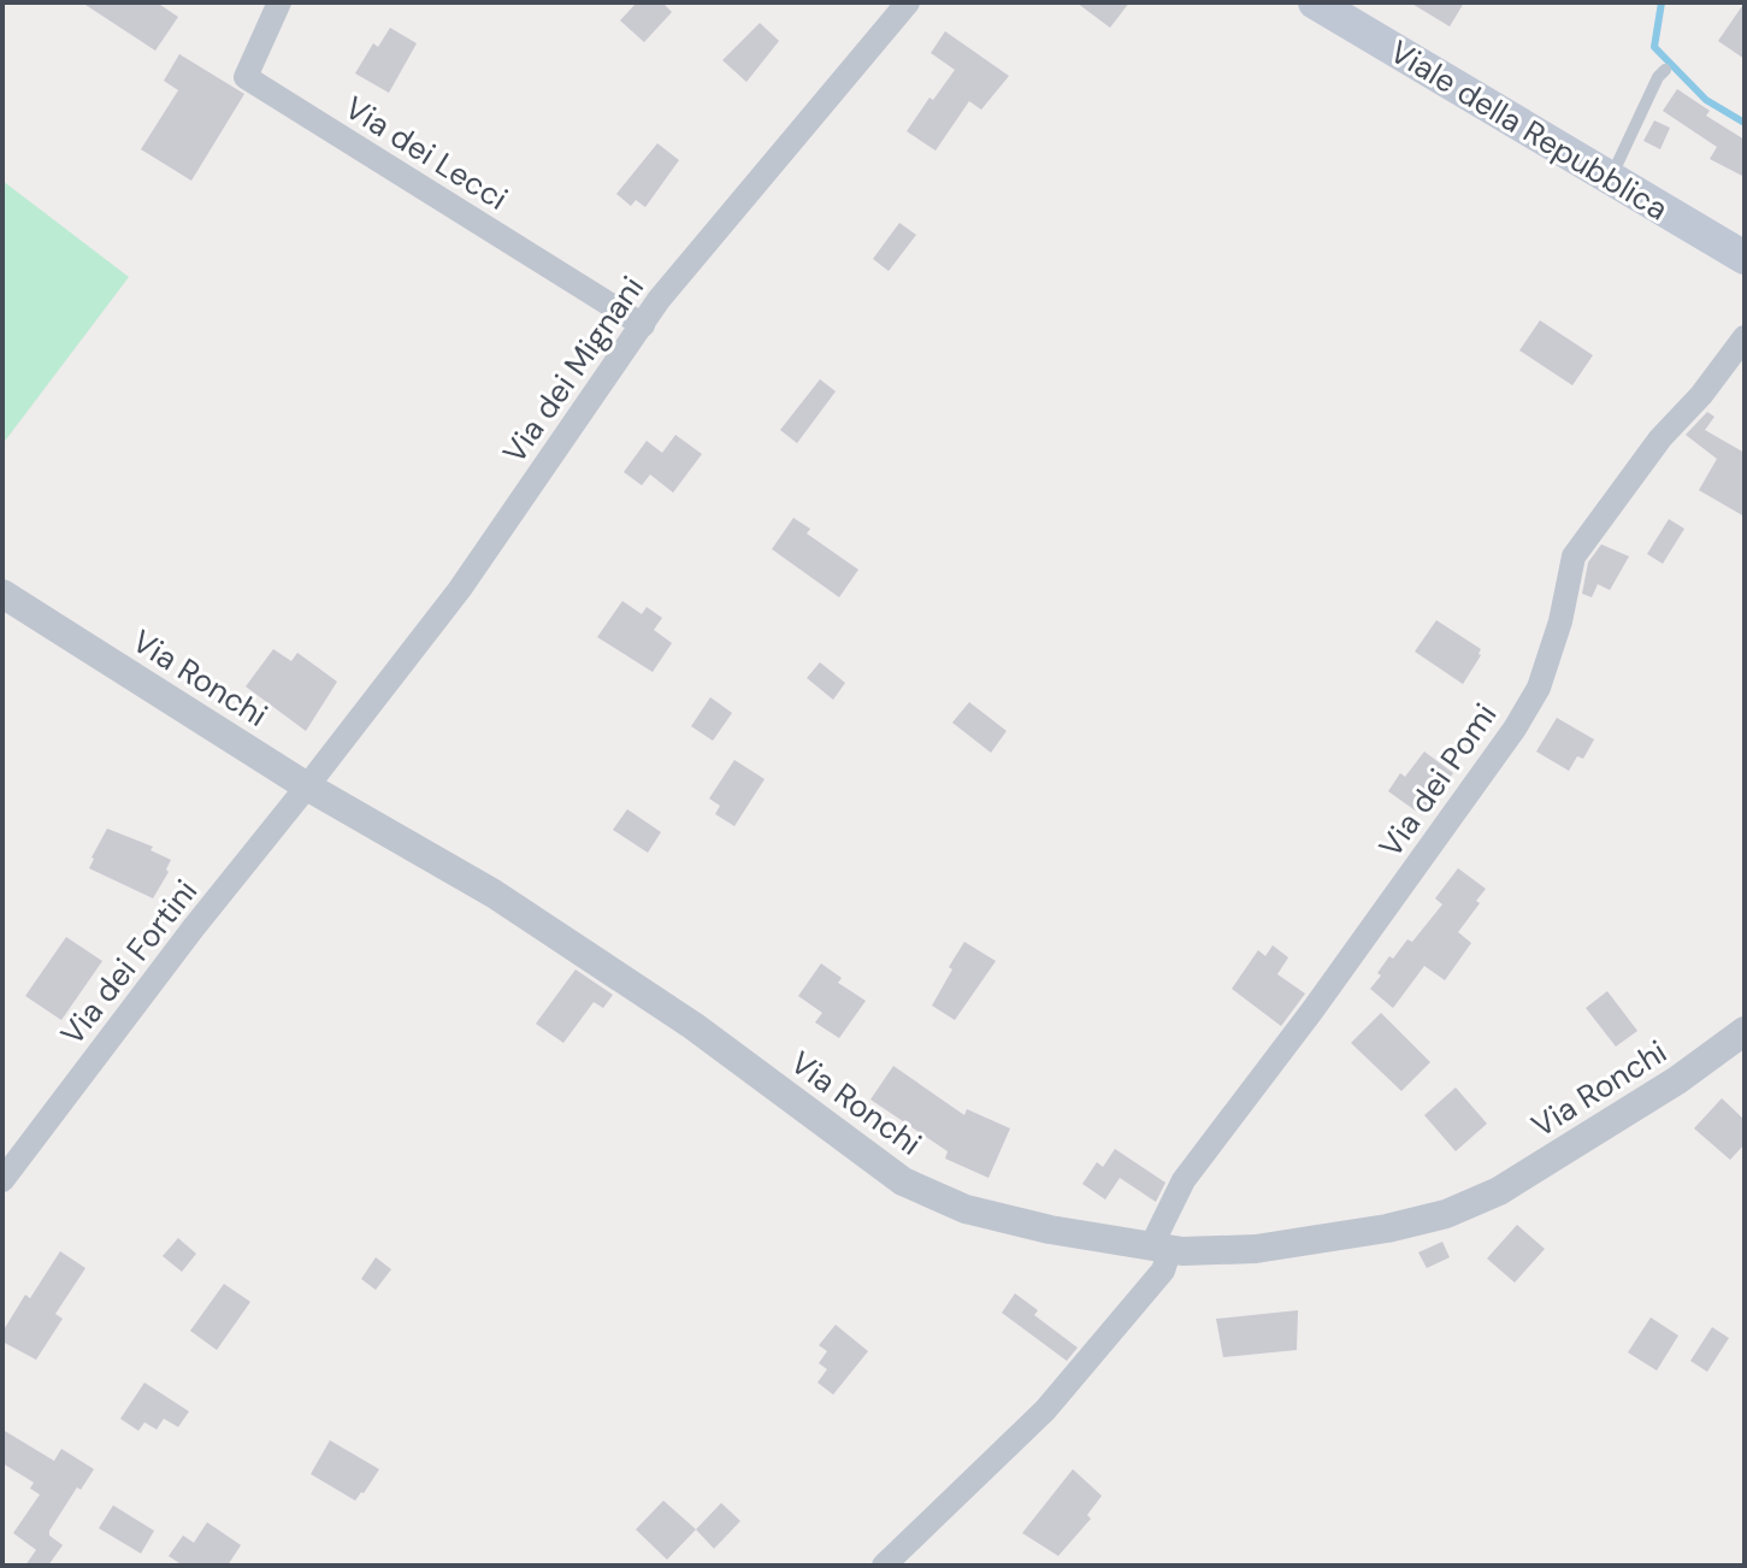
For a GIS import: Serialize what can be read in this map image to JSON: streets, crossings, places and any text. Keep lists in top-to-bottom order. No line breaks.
{"streets":{"main road":["Viale della Repubblica"],"street":["Via dei Lecci","Via dei Mignani","Via Ronchi","Via dei Pomi","Via dei Fortini"]},"crossings":[["Via dei Lecci","Via dei Mignani"],["Via dei Mignani","Via Ronchi"],["Via dei Mignani","Via dei Fortini"],["Via Ronchi","Via dei Pomi"],["Via Ronchi","Via dei Fortini"]]}
